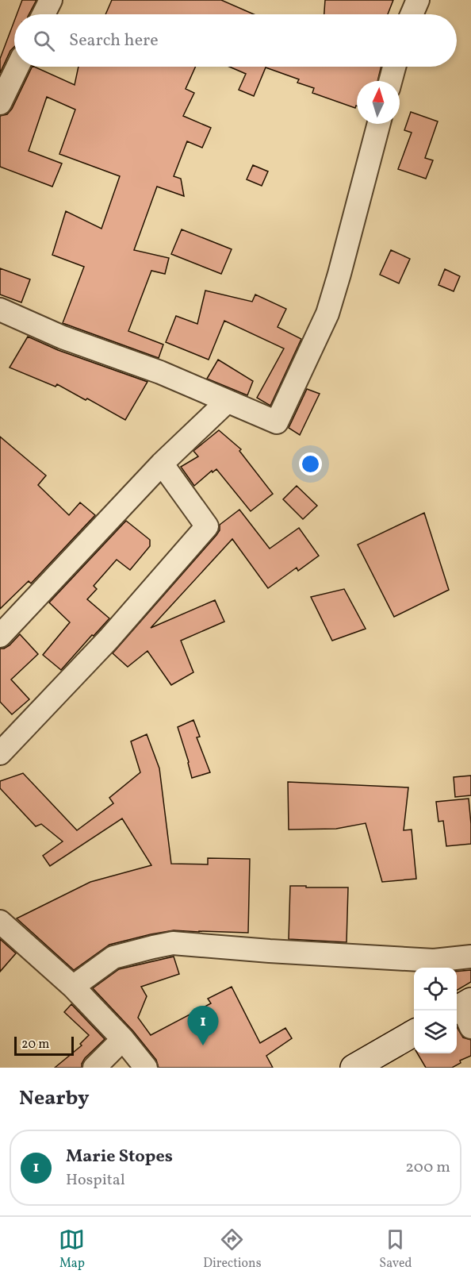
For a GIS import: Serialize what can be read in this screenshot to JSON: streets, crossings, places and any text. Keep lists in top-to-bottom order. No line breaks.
{"scale_bar":"20 m","north":"top","page":{"search":"Search here","pins":"1","scale":"20 m","heading":"Nearby","list":[{"mark":"1","name":"Marie Stopes","note":"Hospital","value":"200 m"}],"nav":["Map","Directions","Saved"]}}
